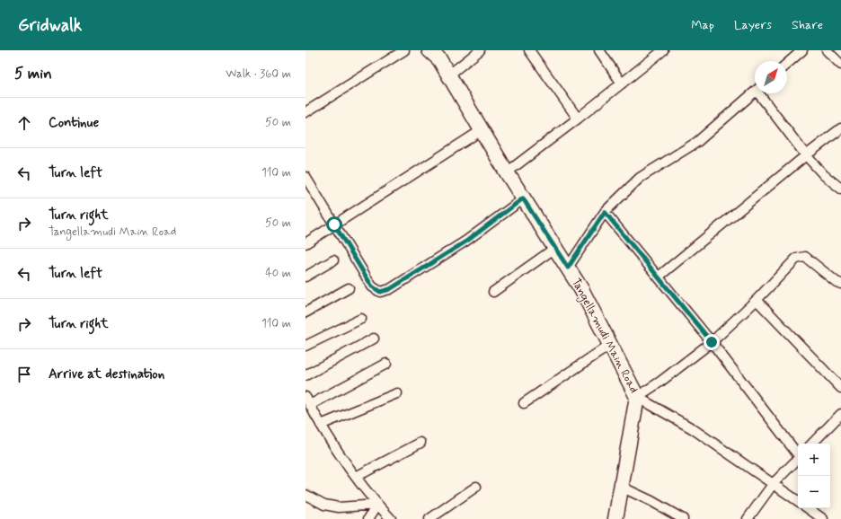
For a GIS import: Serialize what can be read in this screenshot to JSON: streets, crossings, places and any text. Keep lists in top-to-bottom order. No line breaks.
{"streets":{"main road":["Tangellamudi Main Road"]},"north":"top right","page":{"header":"Gridwalk","nav":["Map","Layers","Share"],"heading":["5 min","Walk · 360 m"],"list":[["Continue","50 m"],["Turn left","110 m"],["Turn right","Tangellamudi Main Road","50 m"],["Turn left","40 m"],["Turn right","110 m"],"Arrive at destination"],"map_buttons":["+","−"]}}
